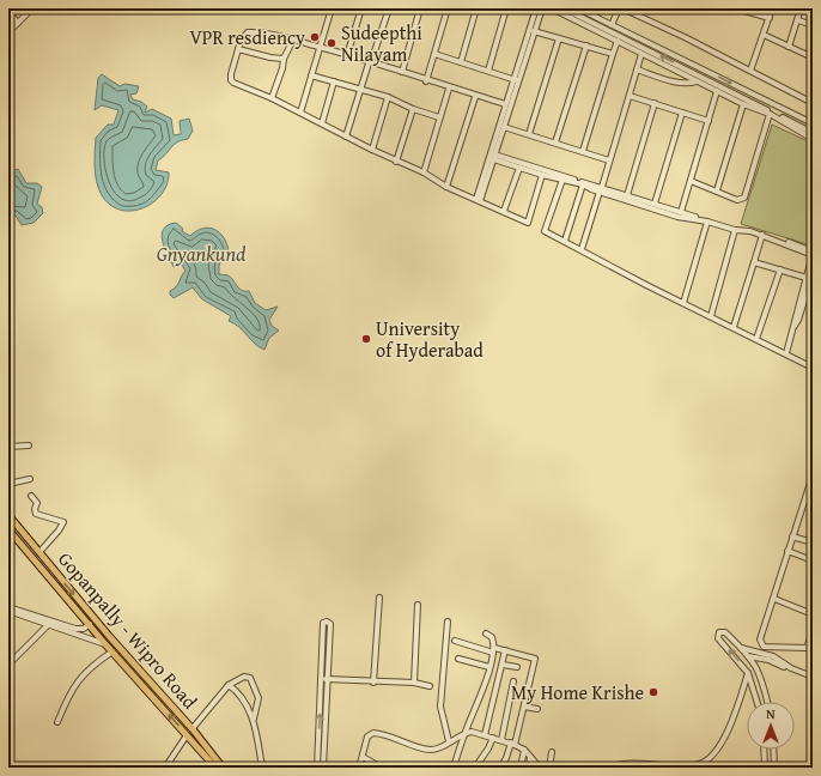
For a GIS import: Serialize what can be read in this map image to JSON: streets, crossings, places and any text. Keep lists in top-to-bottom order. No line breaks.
{"streets":{"main road":["Gopanpally - Wipro Road"]},"water":["Gnyankund"],"places":["VPR resdiency","Sudeepthi Nilayam","University of Hyderabad","My Home Krishe"],"north":"top"}
